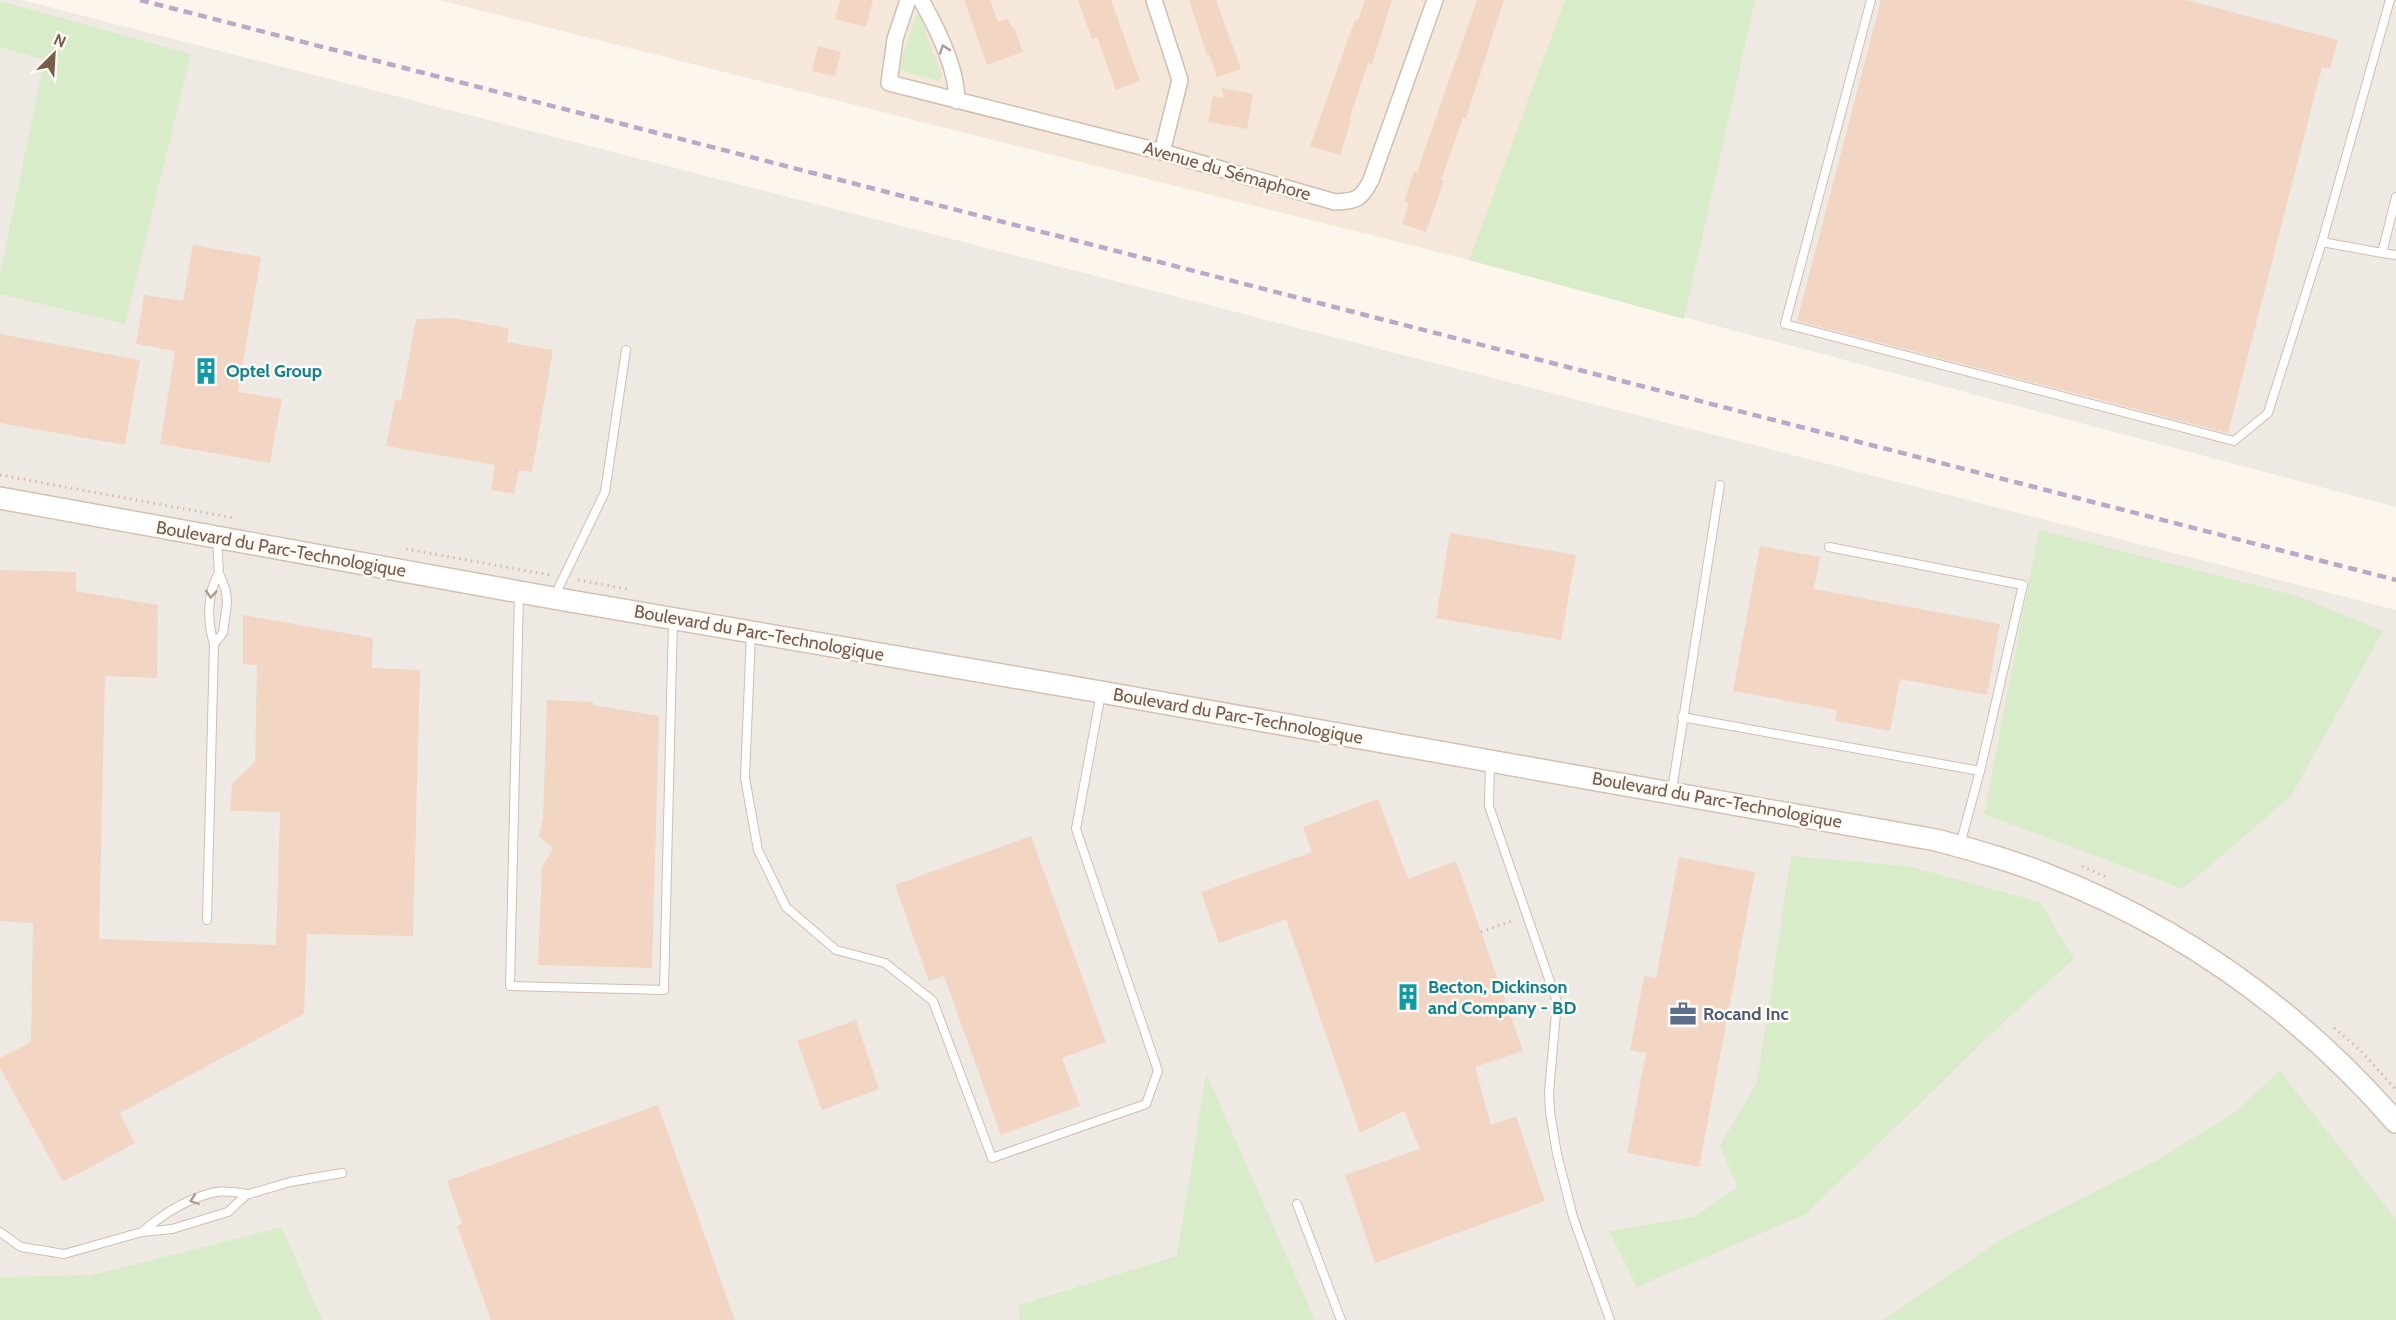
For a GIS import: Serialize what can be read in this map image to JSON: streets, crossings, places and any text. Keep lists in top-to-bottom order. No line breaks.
{"streets":{"street":["Avenue du Sémaphore","Boulevard du Parc-Technologique"]},"places":{"building":["Optel Group","Becton, Dickinson and Company - BD"],"office":["Rocand Inc"]},"north":"top right"}
